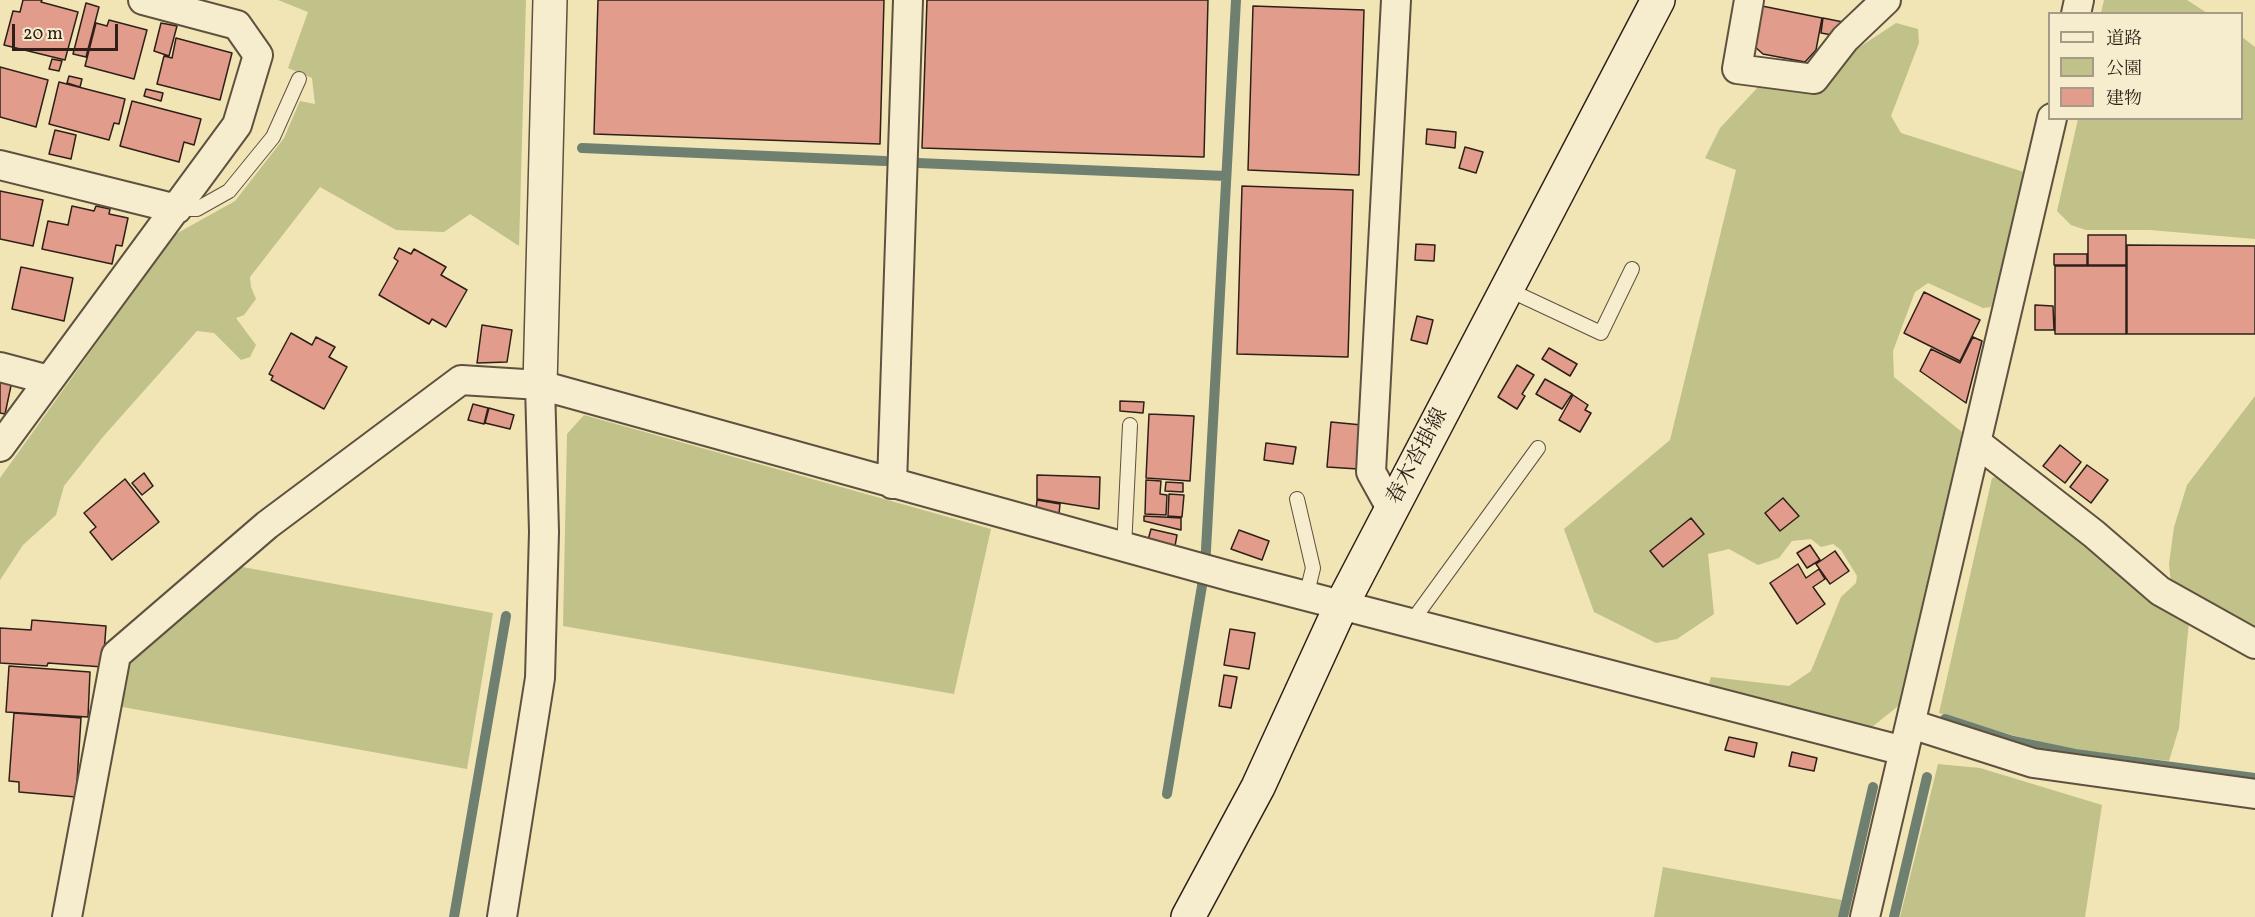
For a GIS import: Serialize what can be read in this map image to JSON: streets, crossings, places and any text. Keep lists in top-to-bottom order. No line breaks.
{"streets":{"main road":["春木沓掛線"]},"legend":["道路","公園","建物"],"scale_bar":"20 m"}
